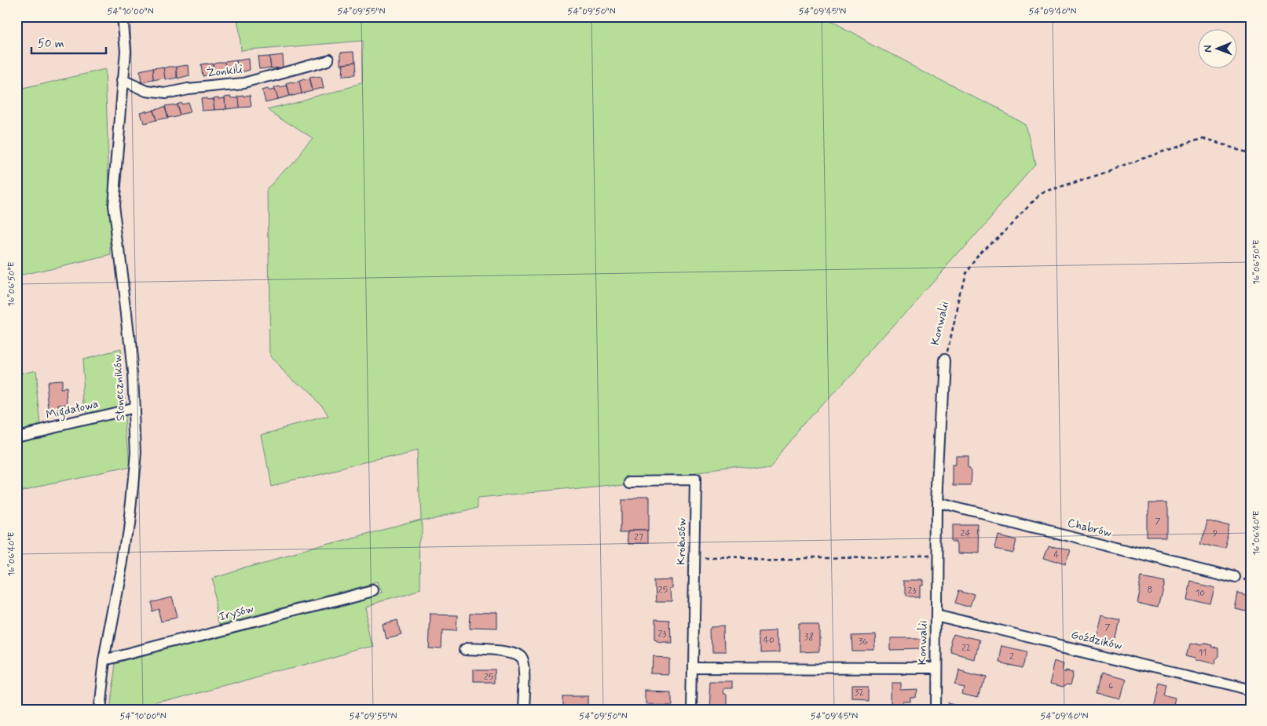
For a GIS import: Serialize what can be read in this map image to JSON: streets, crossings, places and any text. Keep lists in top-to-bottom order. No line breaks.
{"streets":{"street":["Żonkili","Konwalii","Słoneczników","Migdałowa","Chabrów","Krokusów","Irysów","Goździków"]},"crossings":[["Żonkili","Słoneczników"],["Konwalii","Chabrów"],["Konwalii","Goździków"],["Słoneczników","Migdałowa"],["Słoneczników","Irysów"]],"house_numbers":["7","24","9","27","4","25","8","23","10","7","23","38","40","36","22","11","2","25","6","32"],"scale_bar":"50 m","north":"left","coordinates":["54°10'00\"N","54°09'55\"N","54°09'50\"N","54°09'45\"N","54°09'40\"N","16°06'50\"E","16°06'40\"E"]}
